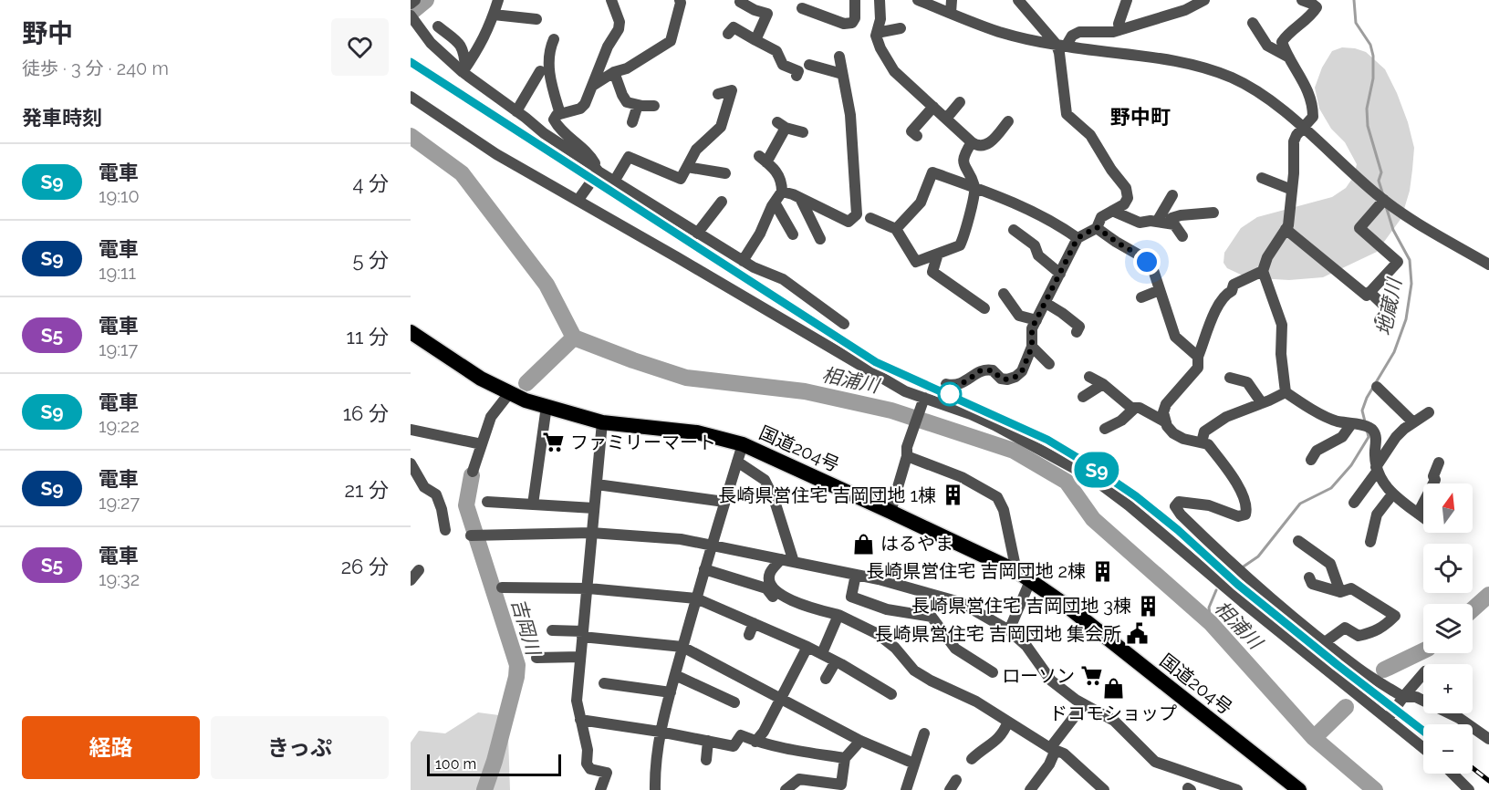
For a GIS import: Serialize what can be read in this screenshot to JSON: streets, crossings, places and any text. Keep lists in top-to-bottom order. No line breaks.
{"streets":{"highway":["国道204号"]},"districts":["野中町"],"water":["地蔵川","相浦川","吉岡川"],"places":{"supermarket":["ファミリーマート","ローソン"],"building":["長崎県営住宅 吉岡団地 1棟","長崎県営住宅 吉岡団地 2棟","長崎県営住宅 吉岡団地 3棟"],"shop":["はるやま","ドコモショップ"],"public building":["長崎県営住宅 吉岡団地 集会所"]},"scale_bar":"100 m","north":"top","page":{"heading":[["野中","徒歩 · 3 分 · 240 m"],"発車時刻"],"on_map":"S9","list":[{"mark":"S9","name":"電車","note":"19:10","value":"4 分"},{"mark":"S9","name":"電車","note":"19:11","value":"5 分"},{"mark":"S5","name":"電車","note":"19:17","value":"11 分"},{"mark":"S9","name":"電車","note":"19:22","value":"16 分"},{"mark":"S9","name":"電車","note":"19:27","value":"21 分"},{"mark":"S5","name":"電車","note":"19:32","value":"26 分"}],"map_buttons":["+","−"],"buttons":["経路","きっぷ"],"scale":"100 m"}}
